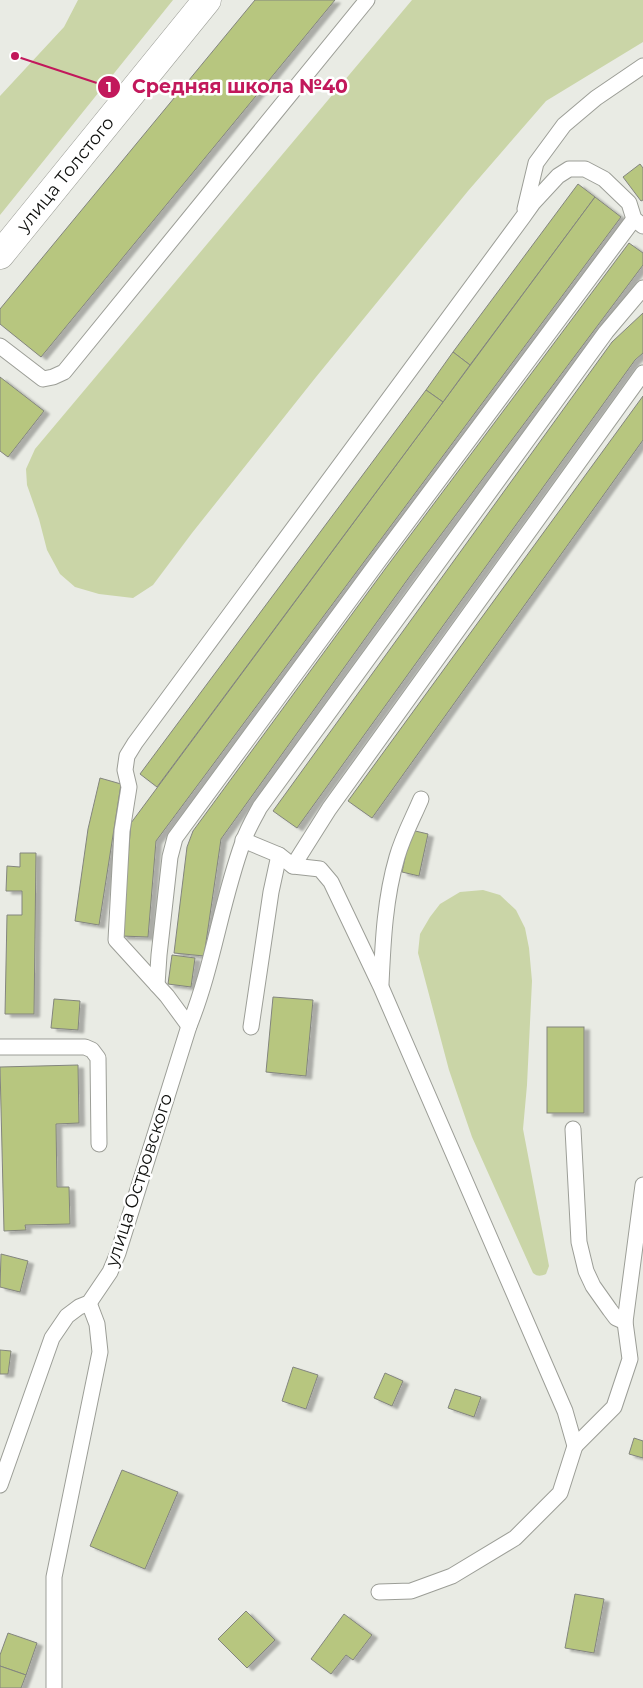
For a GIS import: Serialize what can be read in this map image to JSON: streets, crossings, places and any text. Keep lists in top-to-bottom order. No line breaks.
{"streets":{"street":["улица Толстого"],"lane":["улица Островского"]},"places":["Средняя школа №40"]}
